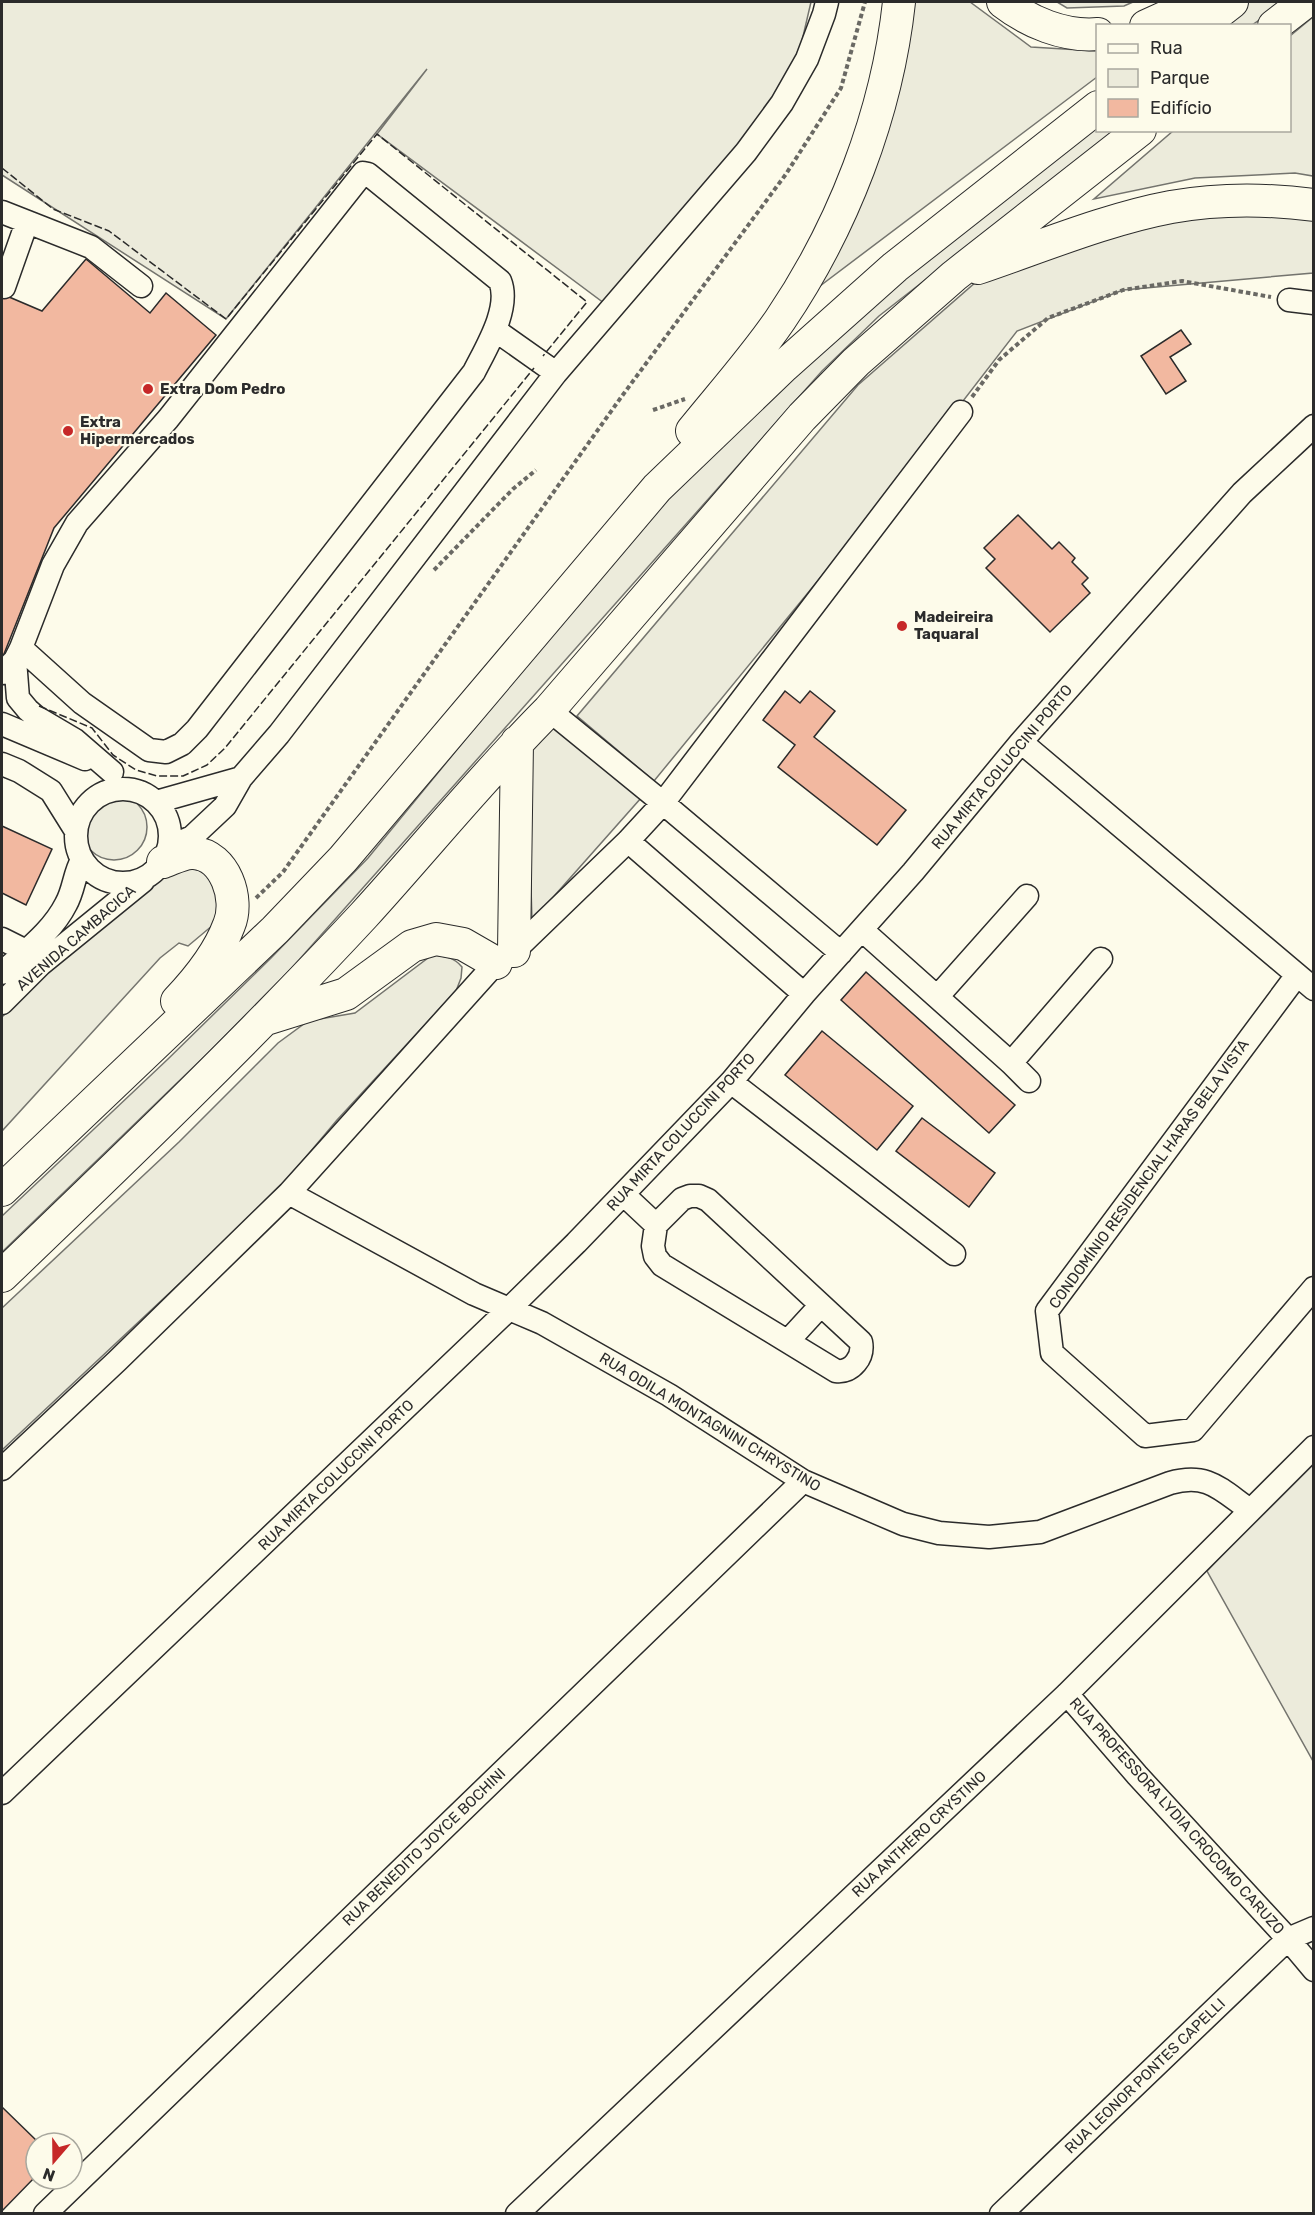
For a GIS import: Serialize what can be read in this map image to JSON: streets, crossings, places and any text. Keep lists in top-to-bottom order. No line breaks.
{"streets":{"street":["RUA MIRTA COLUCCINI PORTO","AVENIDA CAMBACICA","CONDOMÍNIO RESIDENCIAL HARAS BELA VISTA","RUA ODILA MONTAGNINI CHRYSTINO","RUA PROFESSORA LYDIA CROCOMO CARUZO","RUA ANTHERO CRYSTINO","RUA BENEDITO JOYCE BOCHINI","RUA LEONOR PONTES CAPELLI"]},"crossings":[["RUA MIRTA COLUCCINI PORTO","CONDOMÍNIO RESIDENCIAL HARAS BELA VISTA"],["RUA MIRTA COLUCCINI PORTO","RUA ODILA MONTAGNINI CHRYSTINO"],["RUA ODILA MONTAGNINI CHRYSTINO","RUA ANTHERO CRYSTINO"],["RUA ODILA MONTAGNINI CHRYSTINO","RUA BENEDITO JOYCE BOCHINI"],["RUA PROFESSORA LYDIA CROCOMO CARUZO","RUA ANTHERO CRYSTINO"],["RUA PROFESSORA LYDIA CROCOMO CARUZO","RUA LEONOR PONTES CAPELLI"]],"places":["Extra Dom Pedro","Extra Hipermercados","Madeireira Taquaral"],"legend":["Rua","Parque","Edifício"],"north":"bottom"}
